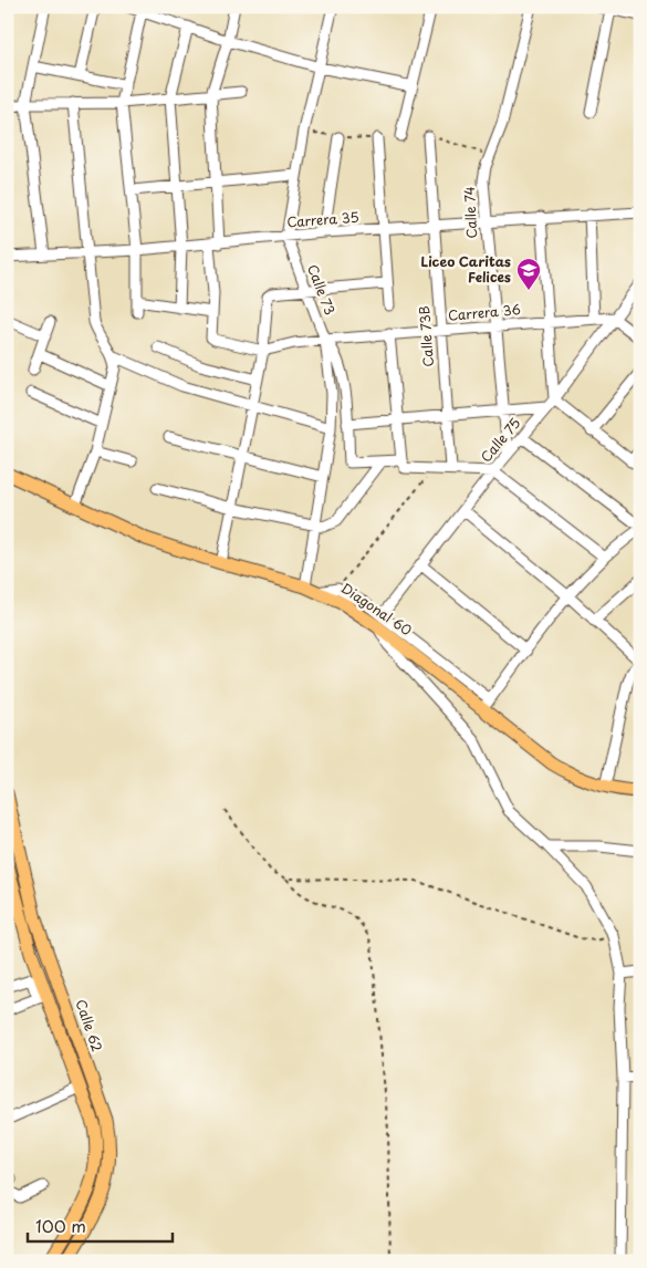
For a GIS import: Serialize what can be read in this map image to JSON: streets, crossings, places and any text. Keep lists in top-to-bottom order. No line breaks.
{"streets":{"main road":["Diagonal 60","Calle 62"],"street":["Calle 74","Carrera 35","Calle 73","Carrera 36","Calle 73B","Calle 75"]},"crossings":[["Calle 74","Carrera 35"],["Calle 74","Carrera 36"],["Calle 74","Calle 75"],["Carrera 35","Calle 73"],["Carrera 35","Calle 73B"],["Calle 73","Carrera 36"],["Calle 73","Diagonal 60"],["Carrera 36","Calle 73B"],["Carrera 36","Calle 75"],["Calle 75","Diagonal 60"]],"places":{"school or university":["Liceo Caritas Felices"]},"scale_bar":"100 m"}
